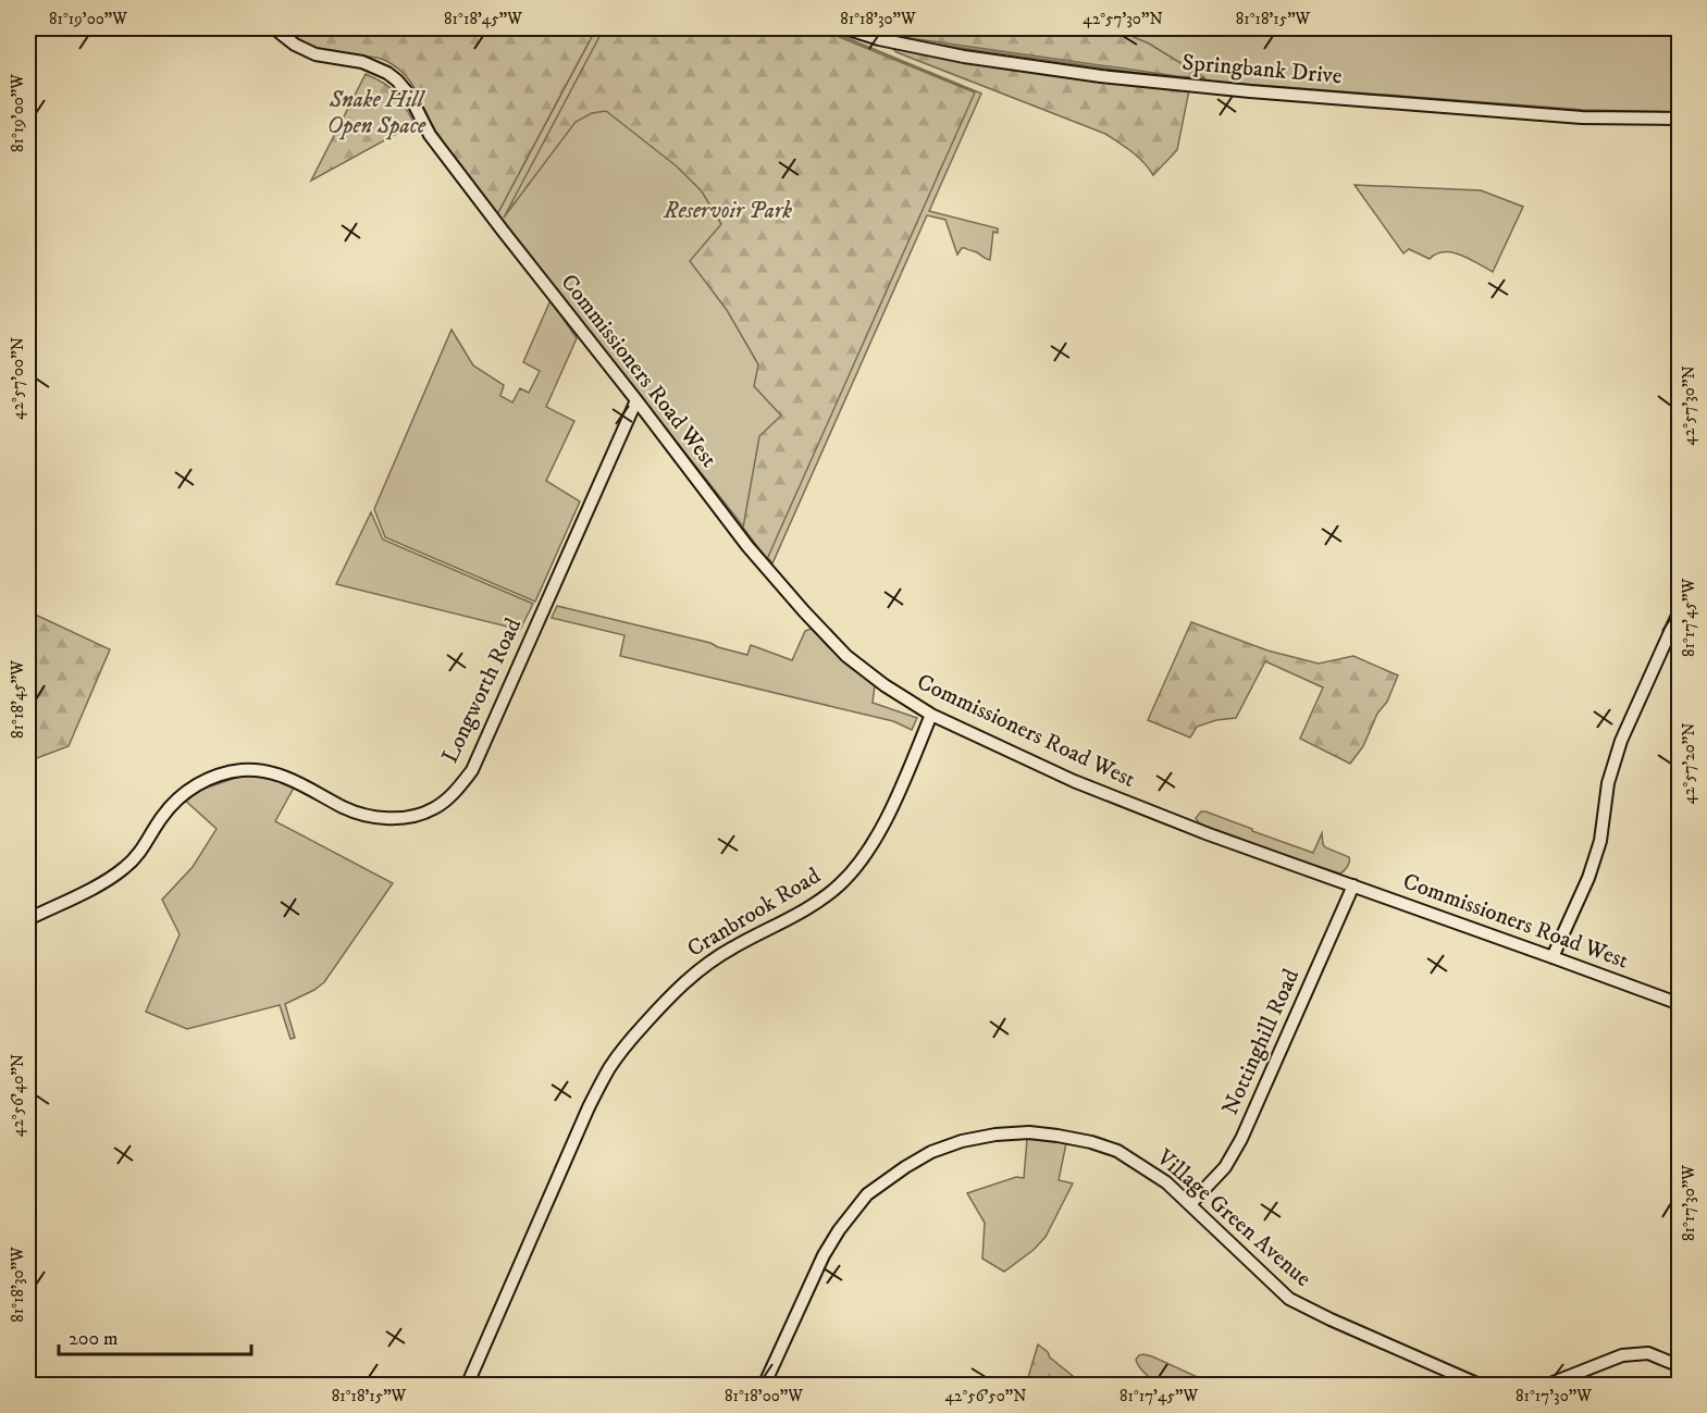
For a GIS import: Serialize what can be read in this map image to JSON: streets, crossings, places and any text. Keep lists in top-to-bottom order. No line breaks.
{"streets":{"street":["Springbank Drive","Commissioners Road West","Longworth Road","Cranbrook Road","Nottinghill Road","Village Green Avenue"]},"crossings":[["Commissioners Road West","Longworth Road"],["Commissioners Road West","Cranbrook Road"],["Commissioners Road West","Nottinghill Road"],["Nottinghill Road","Village Green Avenue"]],"parks":["Snake Hill Open Space","Reservoir Park"],"scale_bar":"200 m","coordinates":["81°19'00\"W","81°18'45\"W","81°18'30\"W","42°57'30\"N","81°18'15\"W","42°57'00\"N","81°17'45\"W","42°57'20\"N","42°56'40\"N","81°17'30\"W","81°18'00\"W","42°56'50\"N"]}
